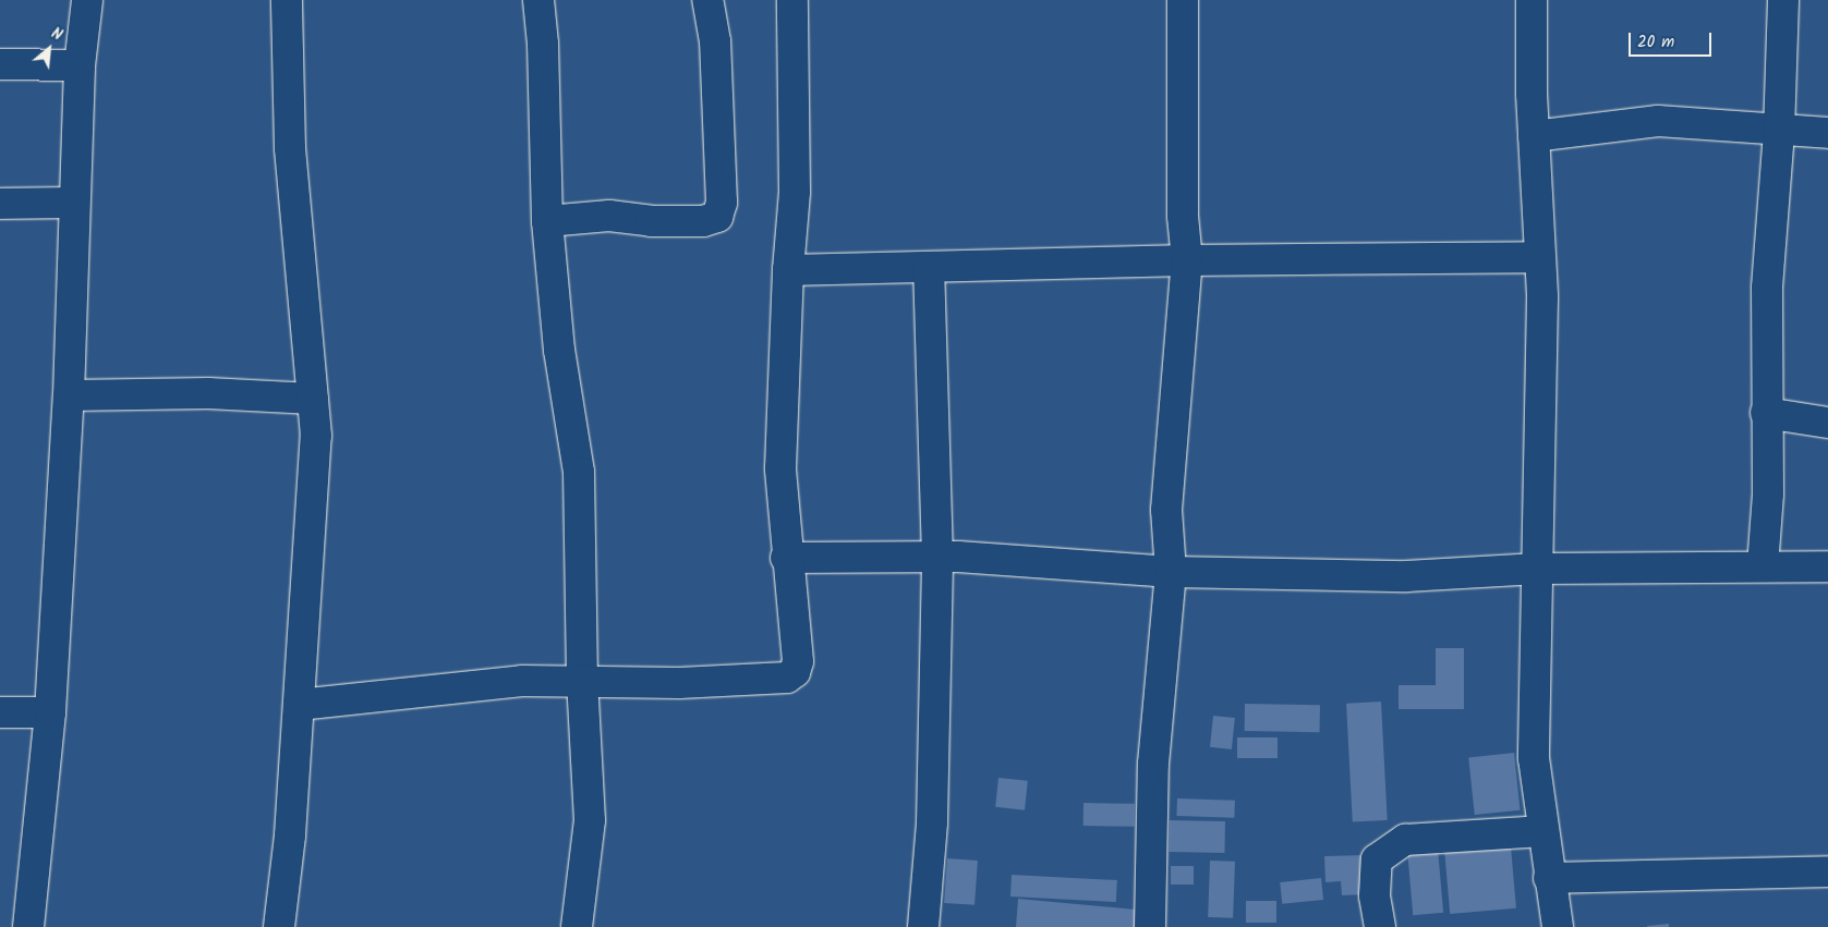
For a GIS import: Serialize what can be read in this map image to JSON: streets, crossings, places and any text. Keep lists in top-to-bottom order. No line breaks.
{"scale_bar":"20 m","north":"top right"}
